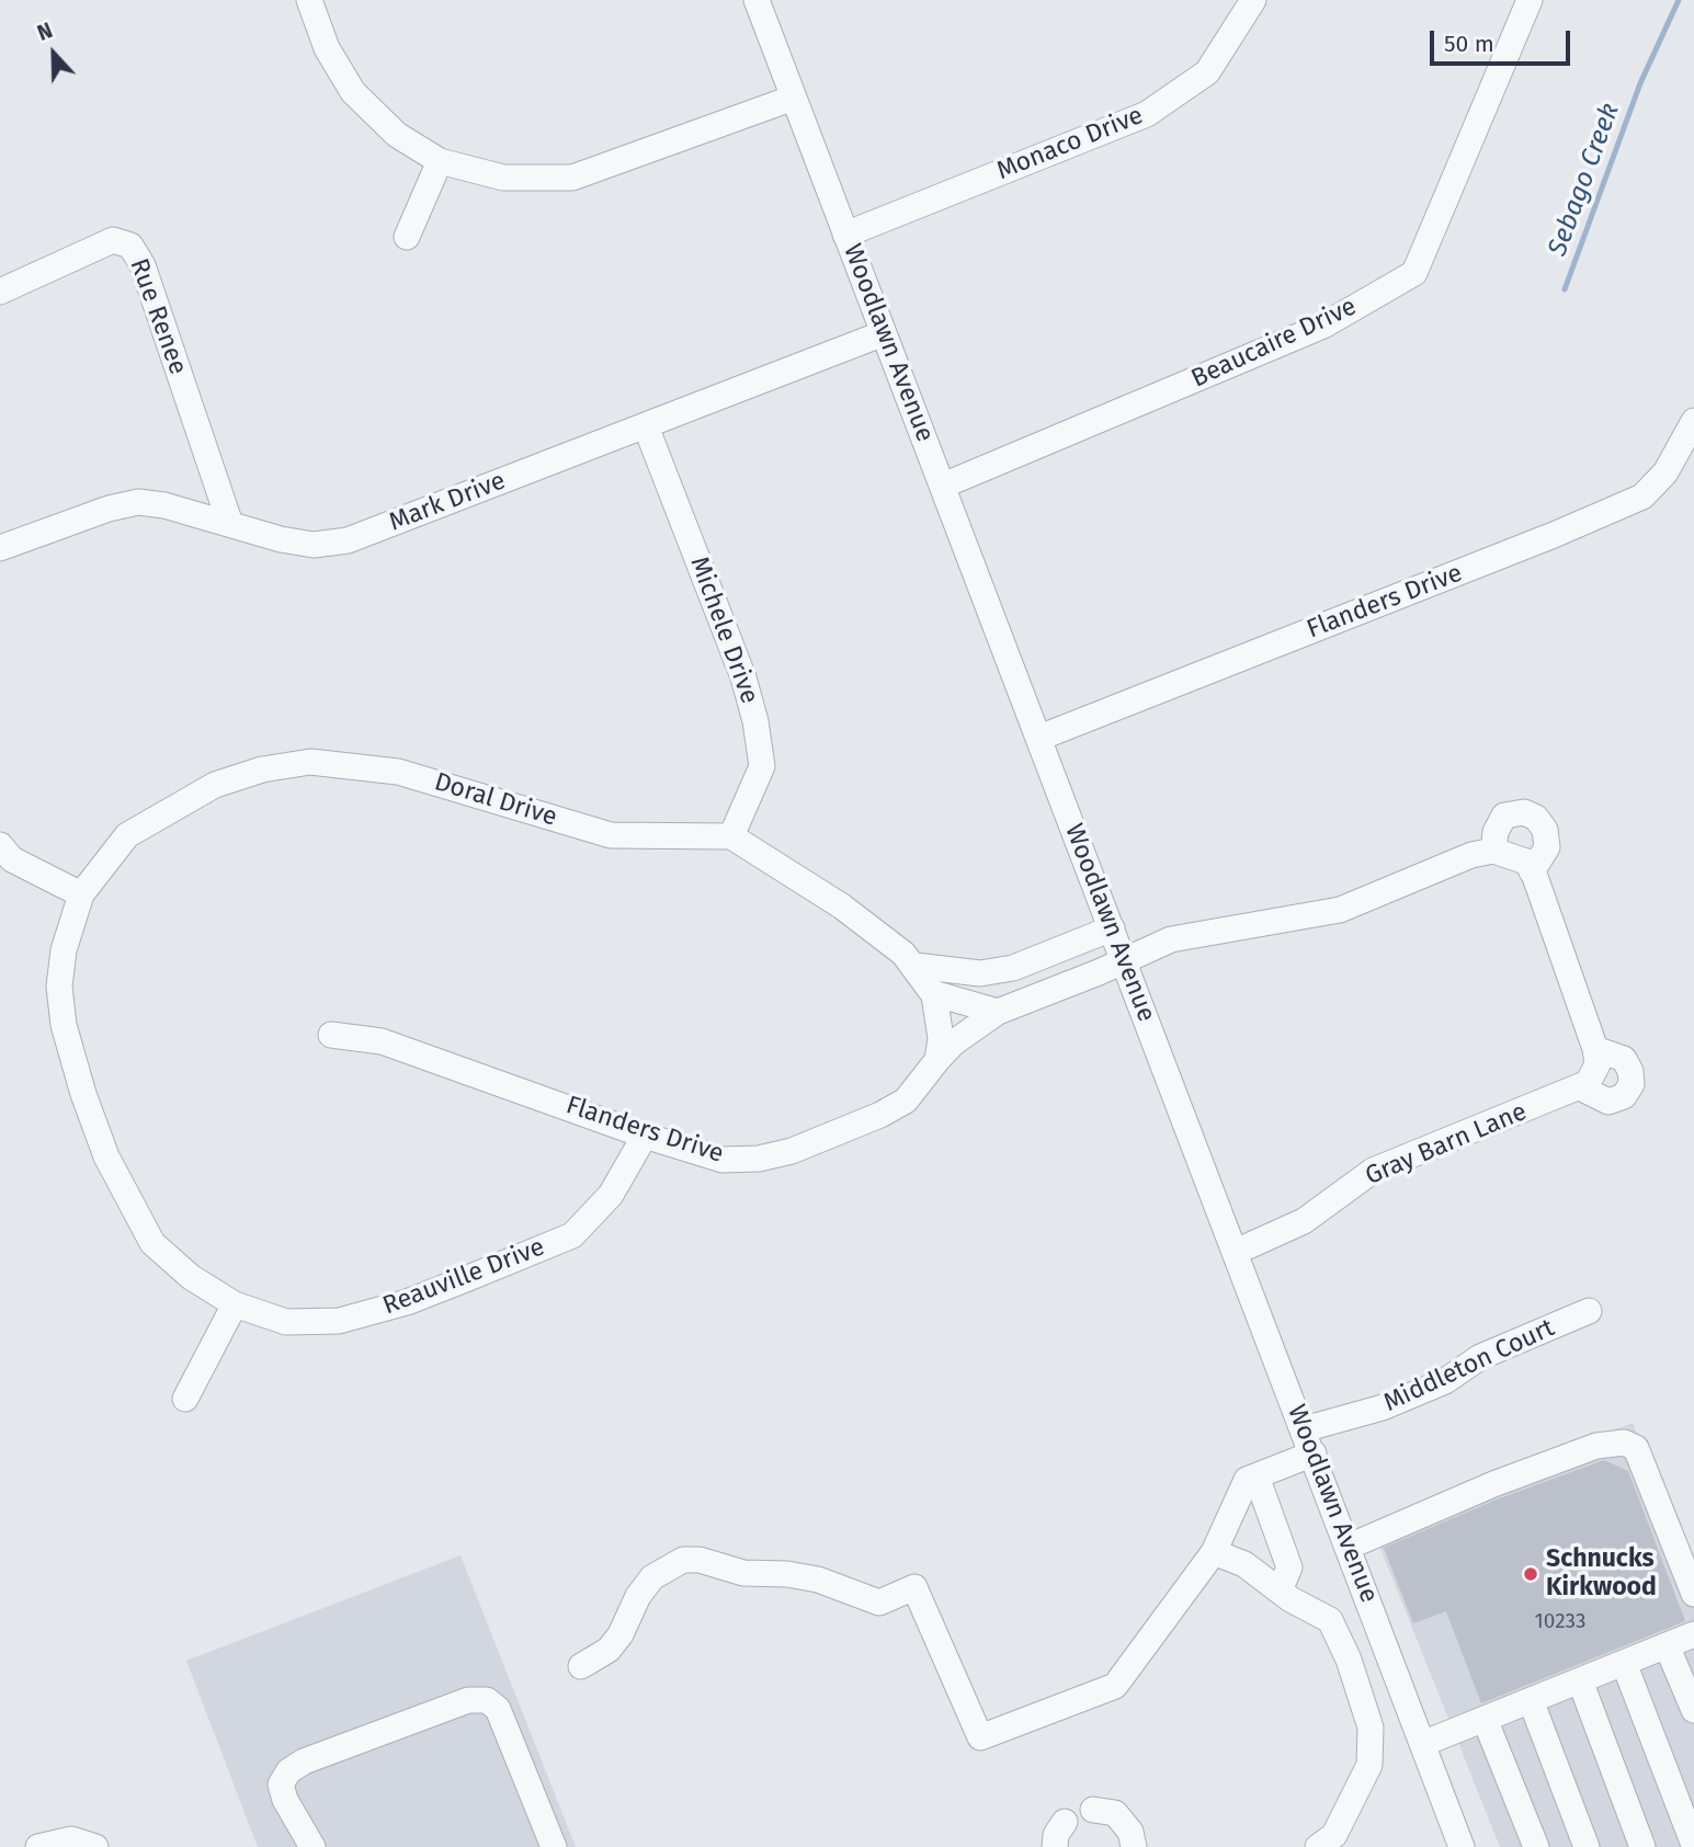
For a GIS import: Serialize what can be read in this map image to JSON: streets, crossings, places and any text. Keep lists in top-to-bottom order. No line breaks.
{"streets":{"street":["Monaco Drive","Rue Renee","Woodlawn Avenue","Beaucaire Drive","Mark Drive","Flanders Drive","Michele Drive","Doral Drive","Gray Barn Lane","Reauville Drive","Middleton Court"]},"crossings":[["Monaco Drive","Woodlawn Avenue"],["Rue Renee","Mark Drive"],["Woodlawn Avenue","Beaucaire Drive"],["Woodlawn Avenue","Mark Drive"],["Woodlawn Avenue","Flanders Drive"],["Woodlawn Avenue","Gray Barn Lane"],["Woodlawn Avenue","Middleton Court"],["Mark Drive","Michele Drive"],["Flanders Drive","Reauville Drive"],["Michele Drive","Doral Drive"],["Doral Drive","Reauville Drive"]],"water":["Sebago Creek"],"places":["Schnucks Kirkwood"],"house_numbers":["10233"],"scale_bar":"50 m","north":"top"}
